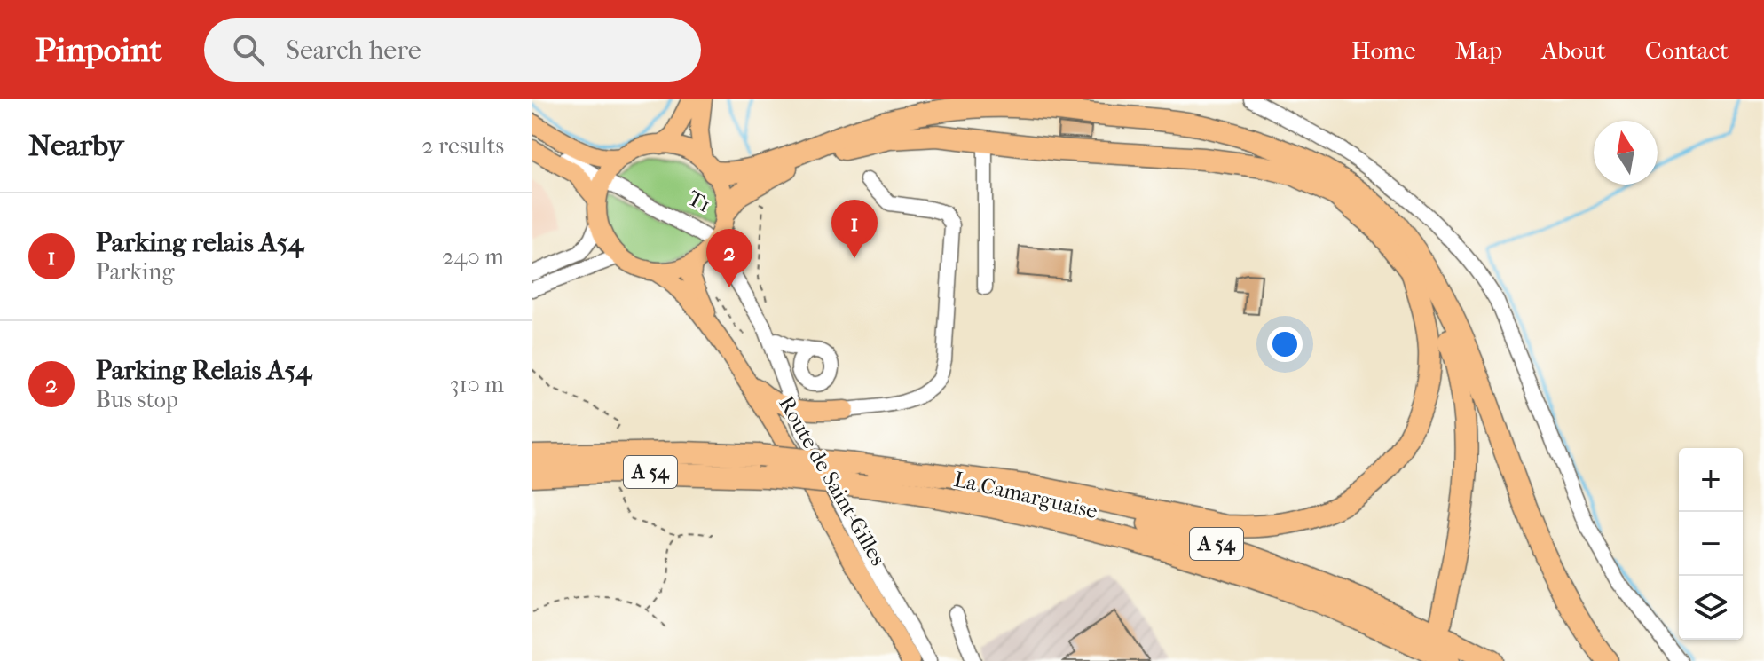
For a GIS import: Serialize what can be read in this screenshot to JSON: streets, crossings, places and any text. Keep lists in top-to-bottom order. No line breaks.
{"streets":{"highway":["A 54","La Camarguaise"],"main road":["Route de Saint-Gilles"],"street":["T1"]},"north":"top","page":{"header":"Pinpoint","search":"Search here","nav":["Home","Map","About","Contact"],"heading":["Nearby","2 results"],"list":[{"mark":"1","name":"Parking relais A54","note":"Parking","value":"240 m"},{"mark":"2","name":"Parking Relais A54","note":"Bus stop","value":"310 m"}],"pins":["1","2"],"map_buttons":["+","−"]}}
